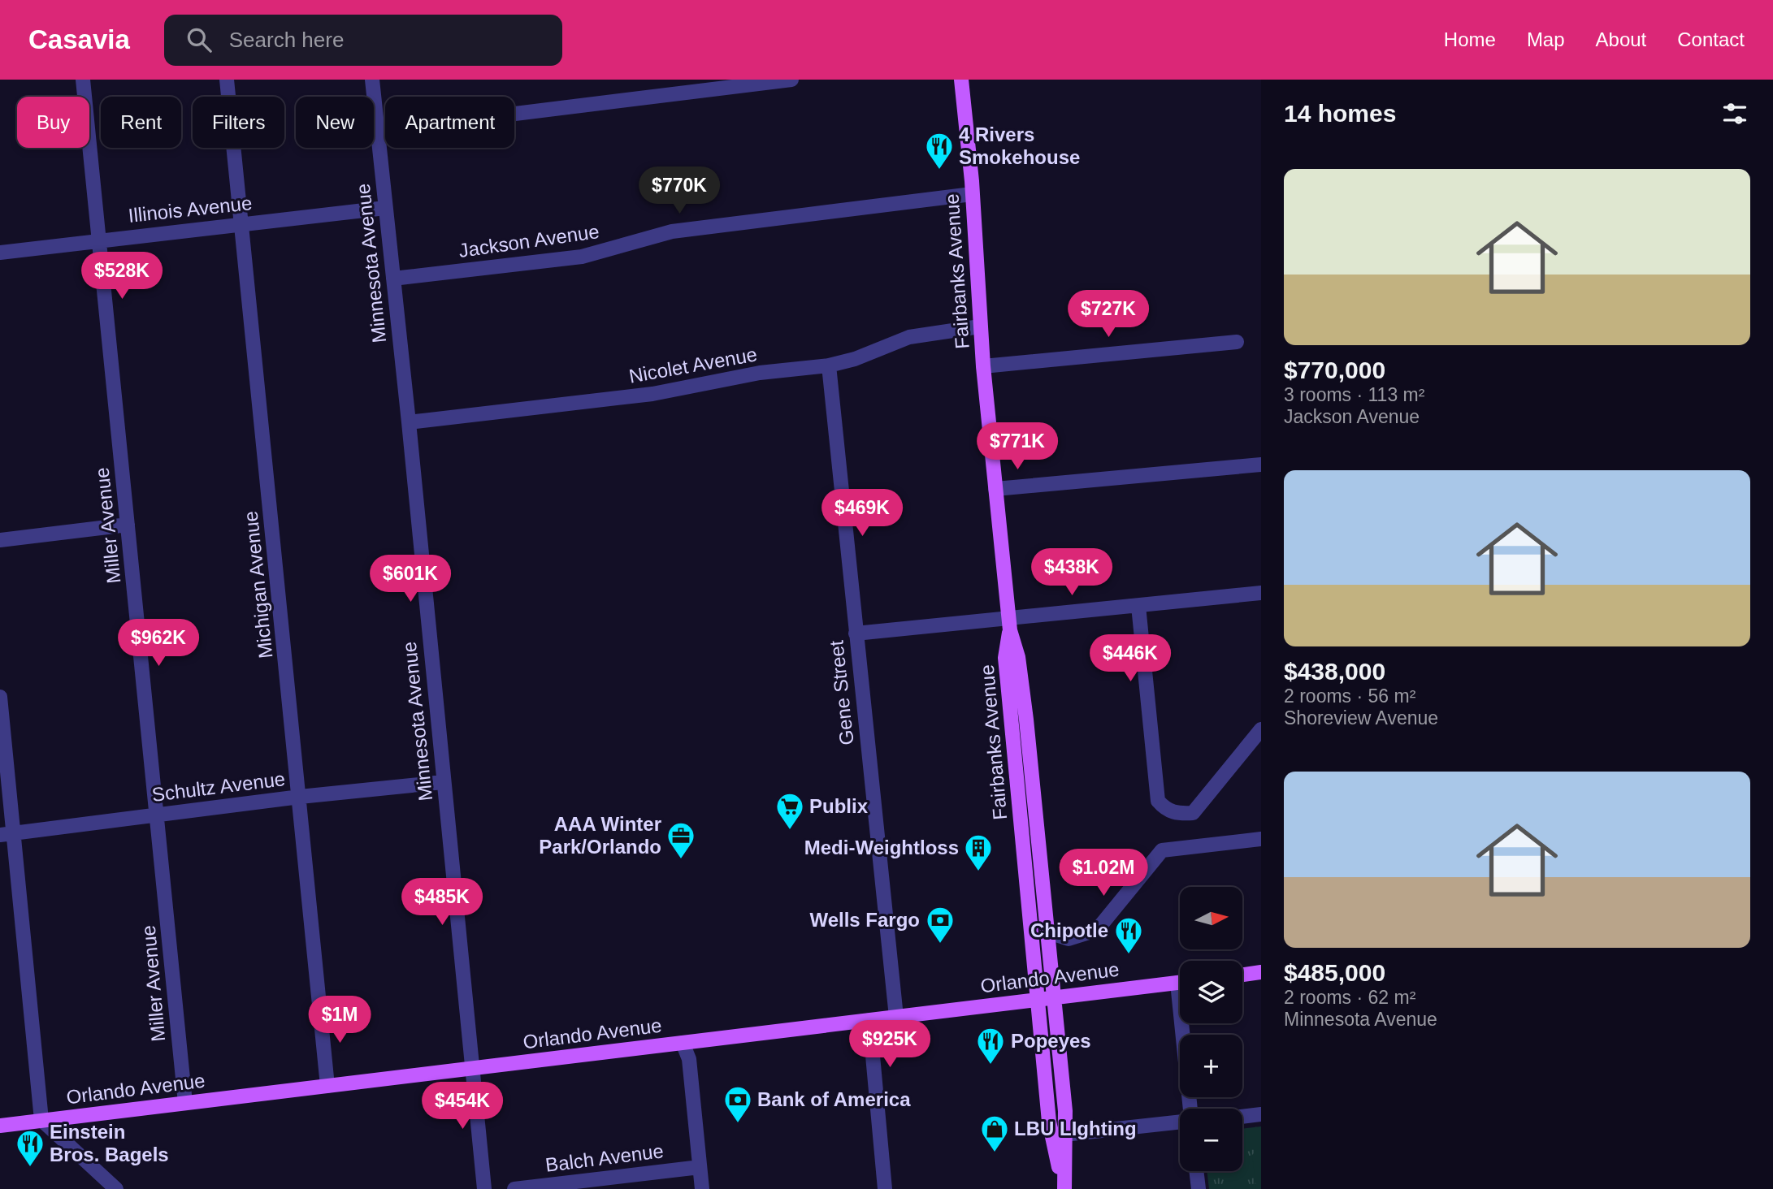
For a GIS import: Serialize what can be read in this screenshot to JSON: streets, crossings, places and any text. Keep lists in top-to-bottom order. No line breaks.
{"streets":{"main road":["Fairbanks Avenue","Orlando Avenue"],"street":["Illinois Avenue","Jackson Avenue","Minnesota Avenue","Nicolet Avenue","Miller Avenue","Michigan Avenue","Gene Street","Schultz Avenue","Balch Avenue"]},"crossings":[["Illinois Avenue","Minnesota Avenue"],["Illinois Avenue","Miller Avenue"],["Illinois Avenue","Michigan Avenue"],["Jackson Avenue","Minnesota Avenue"],["Jackson Avenue","Fairbanks Avenue"],["Minnesota Avenue","Nicolet Avenue"],["Minnesota Avenue","Schultz Avenue"],["Minnesota Avenue","Orlando Avenue"],["Fairbanks Avenue","Nicolet Avenue"],["Fairbanks Avenue","Orlando Avenue"],["Nicolet Avenue","Gene Street"],["Miller Avenue","Schultz Avenue"],["Miller Avenue","Orlando Avenue"],["Michigan Avenue","Schultz Avenue"],["Michigan Avenue","Orlando Avenue"],["Gene Street","Orlando Avenue"]],"places":{"restaurant":["4 Rivers Smokehouse","Chipotle","Popeyes","Einstein Bros. Bagels"],"supermarket":["Publix"],"office":["AAA Winter Park/Orlando"],"building":["Medi-Weightloss"],"bank":["Wells Fargo","Bank of America"],"shop":["LBU LIghting"]},"north":"right","page":{"header":"Casavia","search":"Search here","nav":["Home","Map","About","Contact"],"heading":"14 homes","chip":["Buy","Rent","Filters","New","Apartment"],"list":[{"name":"$770,000","note":"3 rooms · 113 m² · Jackson Avenue"},{"name":"$438,000","note":"2 rooms · 56 m² · Shoreview Avenue"},{"name":"$485,000","note":"2 rooms · 62 m² · Minnesota Avenue"}],"price":["$770K","$528K","$727K","$771K","$469K","$438K","$601K","$962K","$446K","$1.02M","$485K","$1M","$925K","$454K"],"map_buttons":["+","−"]}}
